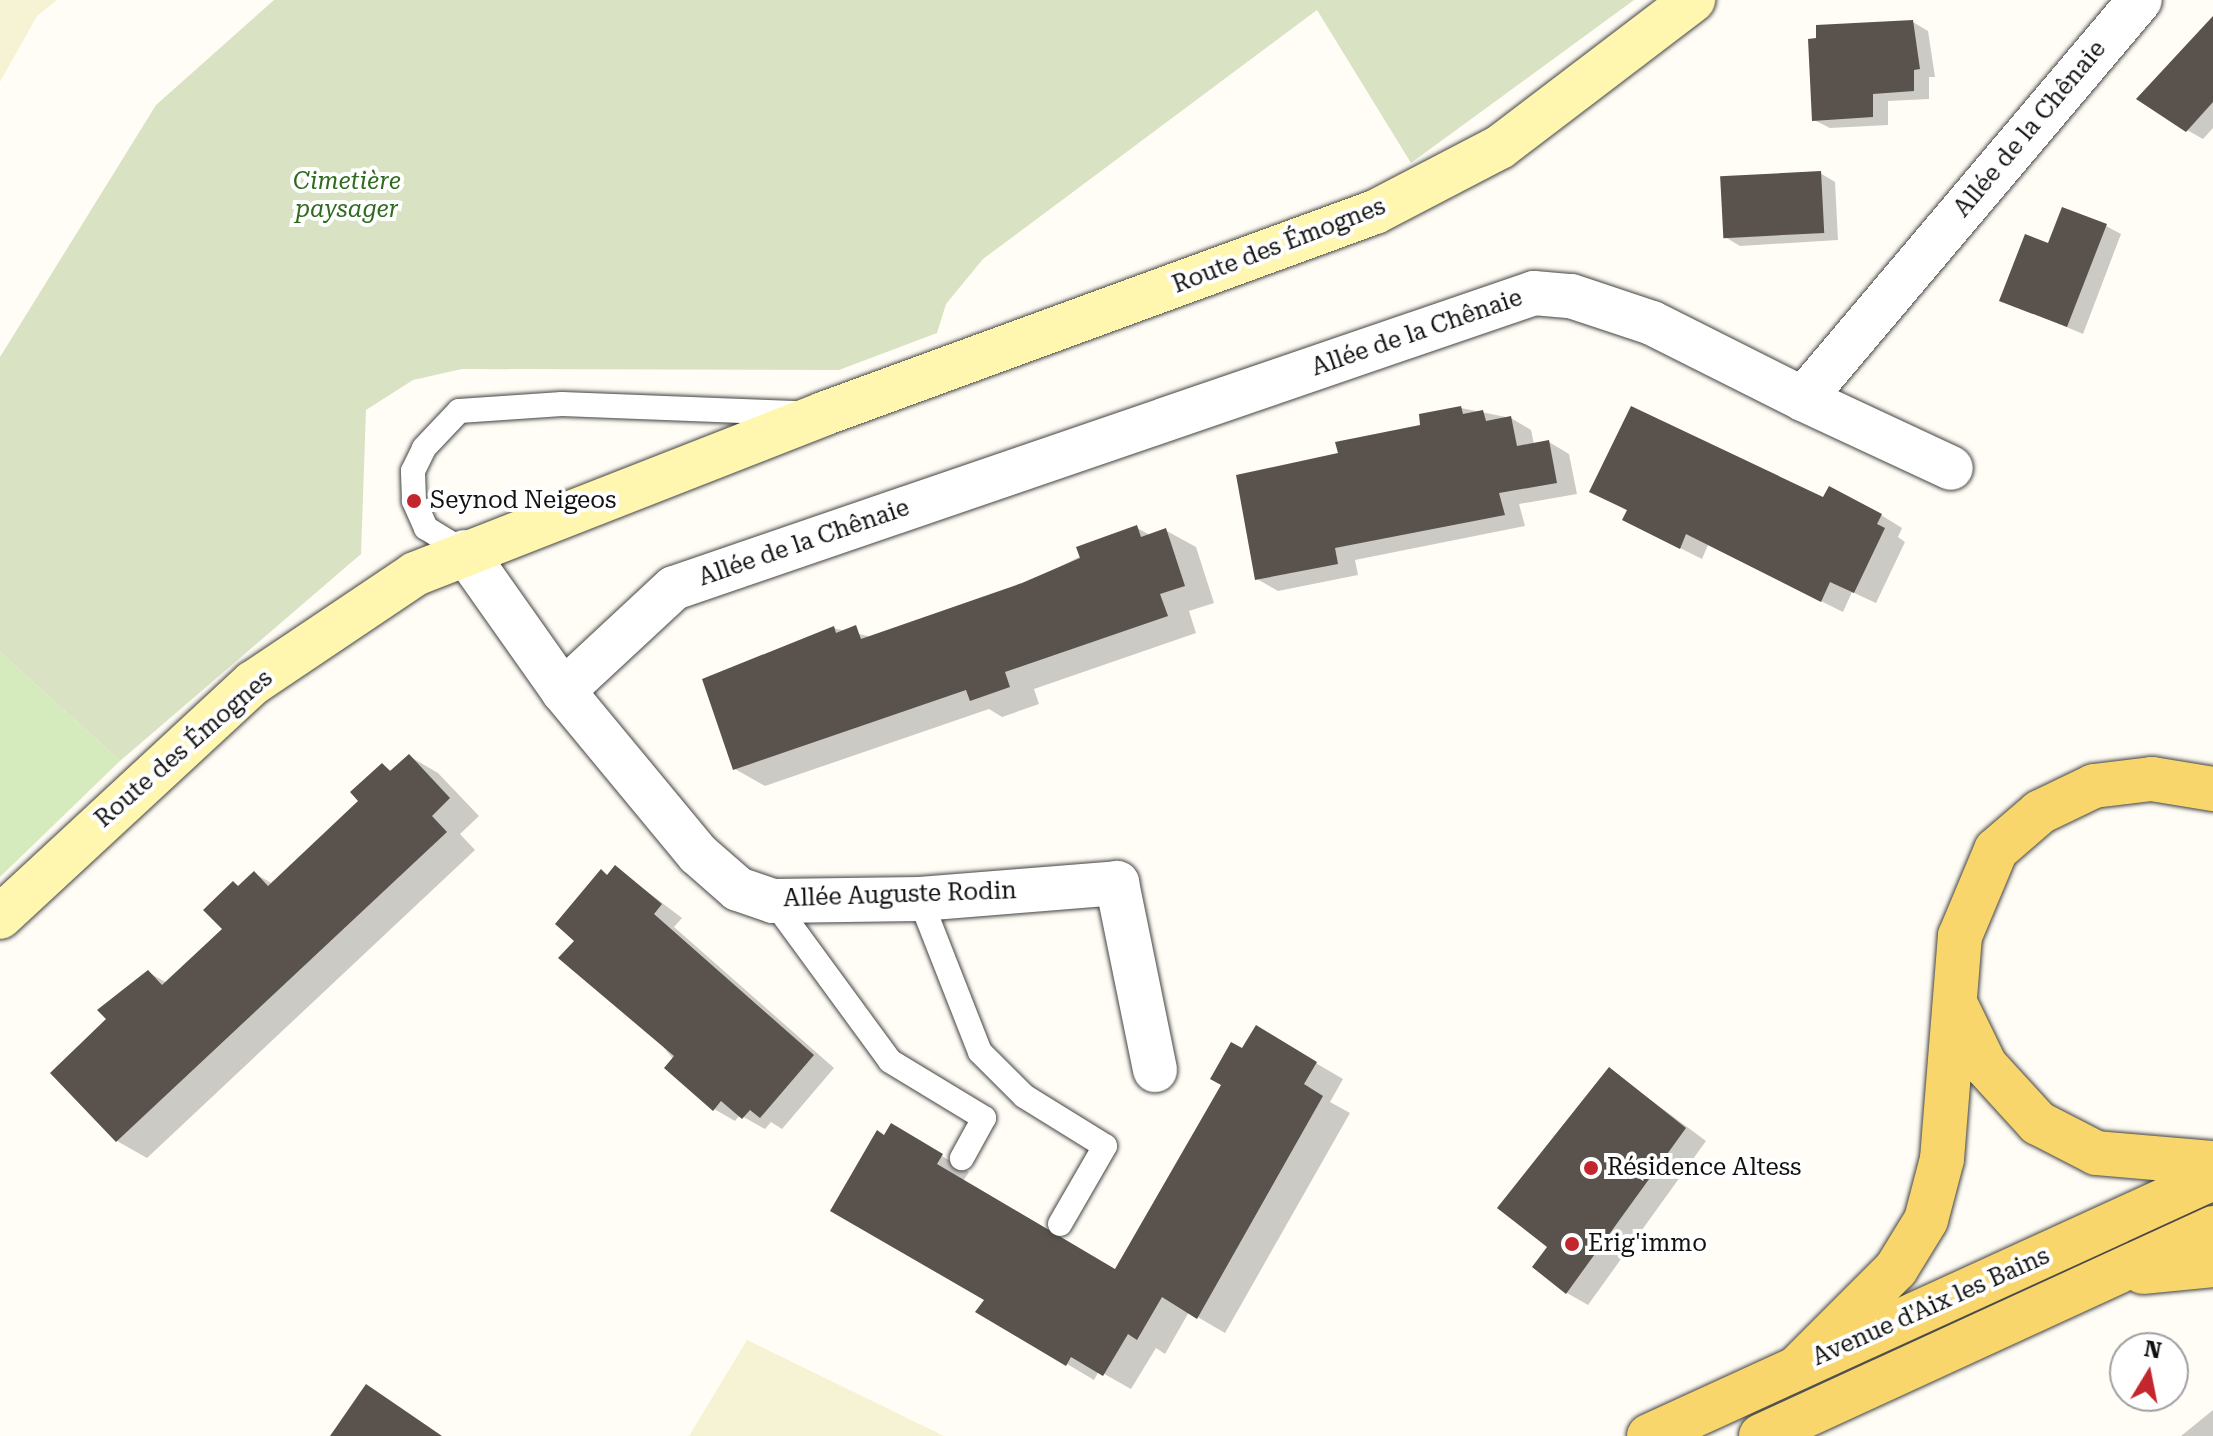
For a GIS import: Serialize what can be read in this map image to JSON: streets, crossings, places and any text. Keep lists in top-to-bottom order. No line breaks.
{"streets":{"main road":["Avenue d'Aix les Bains"],"street":["Allée de la Chênaie","Route des Émognes","Allée Auguste Rodin"]},"crossings":[["Allée de la Chênaie","Allée Auguste Rodin"],["Route des Émognes","Allée Auguste Rodin"]],"parks":["Cimetière paysager"],"places":["Seynod Neigeos","Résidence Altess","Erig'immo"],"north":"top"}
